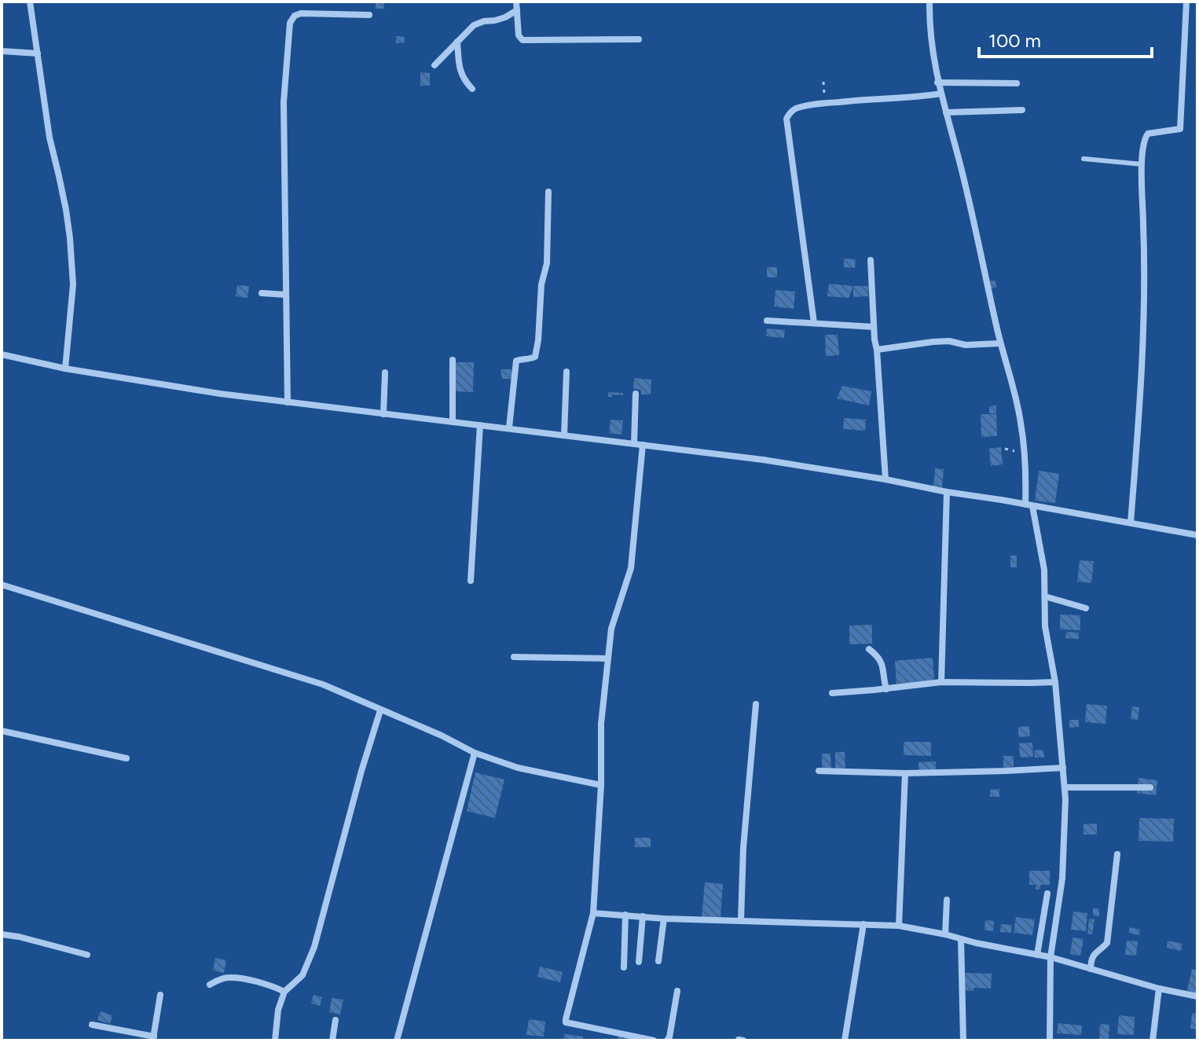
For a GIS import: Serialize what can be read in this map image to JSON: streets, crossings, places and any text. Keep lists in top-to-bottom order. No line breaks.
{"scale_bar":"100 m"}
